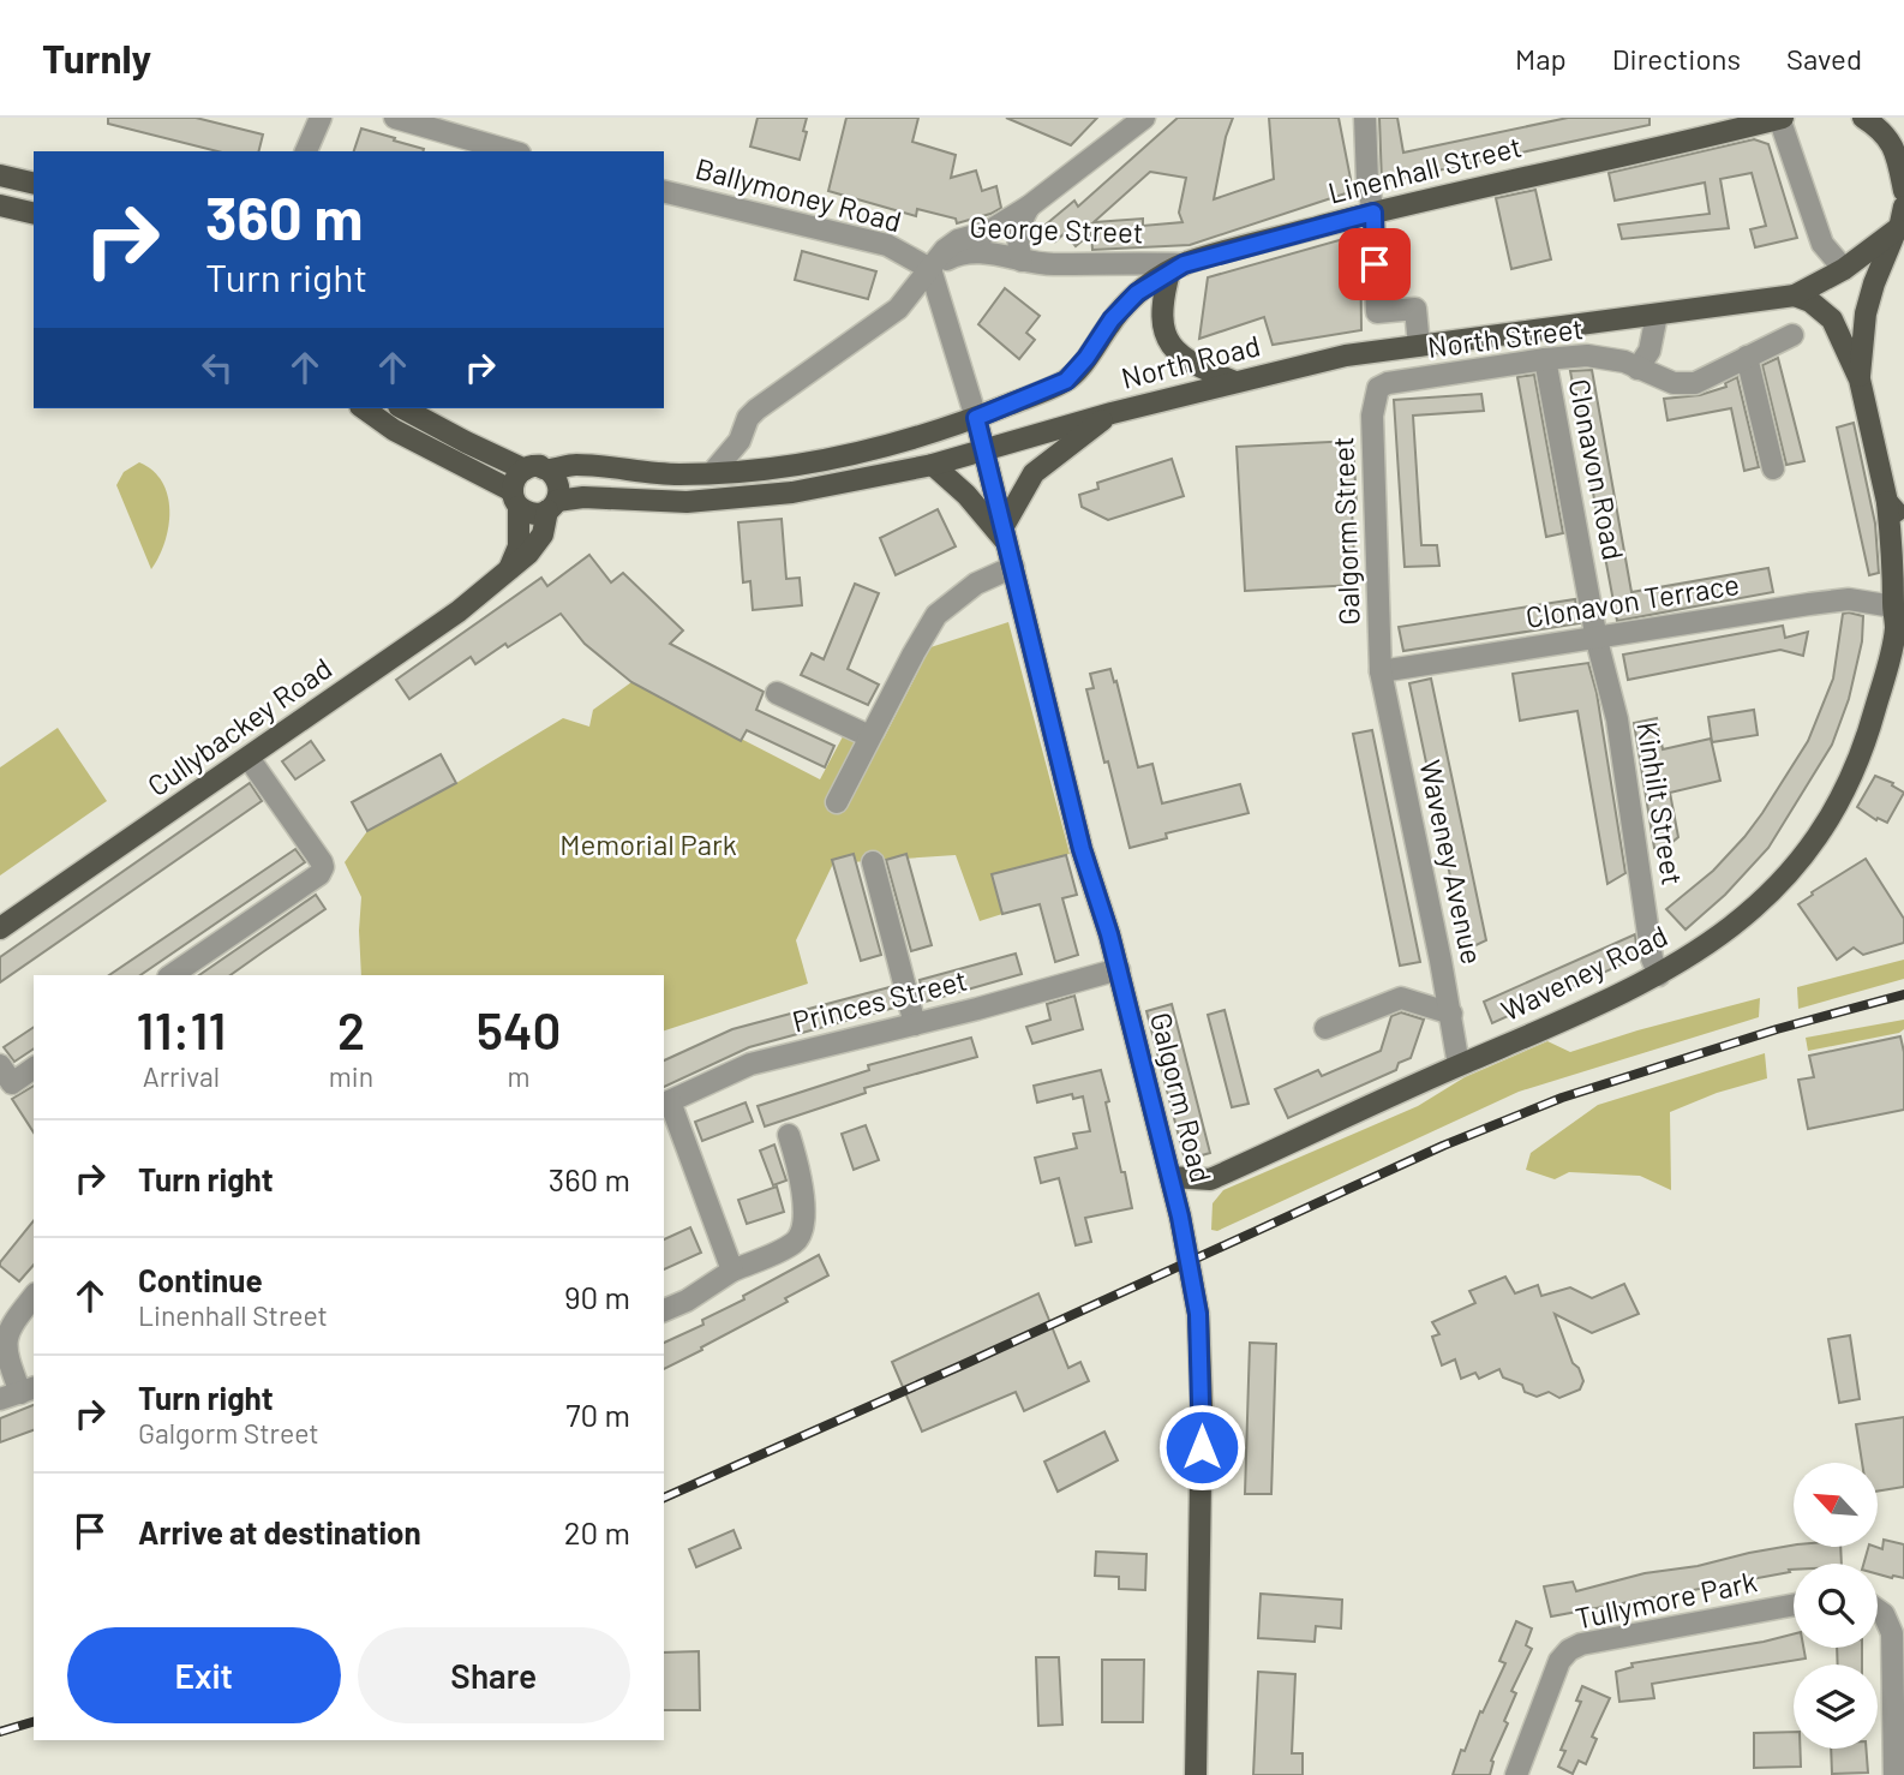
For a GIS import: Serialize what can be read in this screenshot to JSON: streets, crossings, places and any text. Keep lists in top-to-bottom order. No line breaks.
{"streets":{"main road":["Linenhall Street","North Road","Cullybackey Road","Waveney Road","Galgorm Road"],"street":["Ballymoney Road","George Street","North Street","Clonavon Road","Galgorm Street","Clonavon Terrace","Kinhilt Street","Waveney Avenue","Princes Street","Tullymore Park"]},"crossings":[["Linenhall Street","George Street"],["Linenhall Street","North Road"],["Linenhall Street","Cullybackey Road"],["Ballymoney Road","George Street"],["North Street","Clonavon Road"],["North Street","Galgorm Street"],["North Road","Cullybackey Road"],["North Road","Galgorm Road"],["Clonavon Road","Clonavon Terrace"],["Clonavon Road","Kinhilt Street"],["Galgorm Street","Clonavon Terrace"],["Galgorm Street","Waveney Avenue"],["Clonavon Terrace","Kinhilt Street"],["Clonavon Terrace","Waveney Avenue"],["Clonavon Terrace","Waveney Road"],["Kinhilt Street","Waveney Road"],["Waveney Avenue","Waveney Road"],["Waveney Road","Galgorm Road"],["Princes Street","Galgorm Road"]],"parks":["Memorial Park"],"north":"top left","page":{"header":"Turnly","nav":["Map","Directions","Saved"],"turn":["360 m","Turn right"],"eta":["11:11","Arrival","2","min","540","m"],"list":[{"name":"Turn right","value":"360 m"},{"name":"Continue","note":"Linenhall Street","value":"90 m"},{"name":"Turn right","note":"Galgorm Street","value":"70 m"},{"name":"Arrive at destination","value":"20 m"}],"buttons":["Exit","Share"]}}
